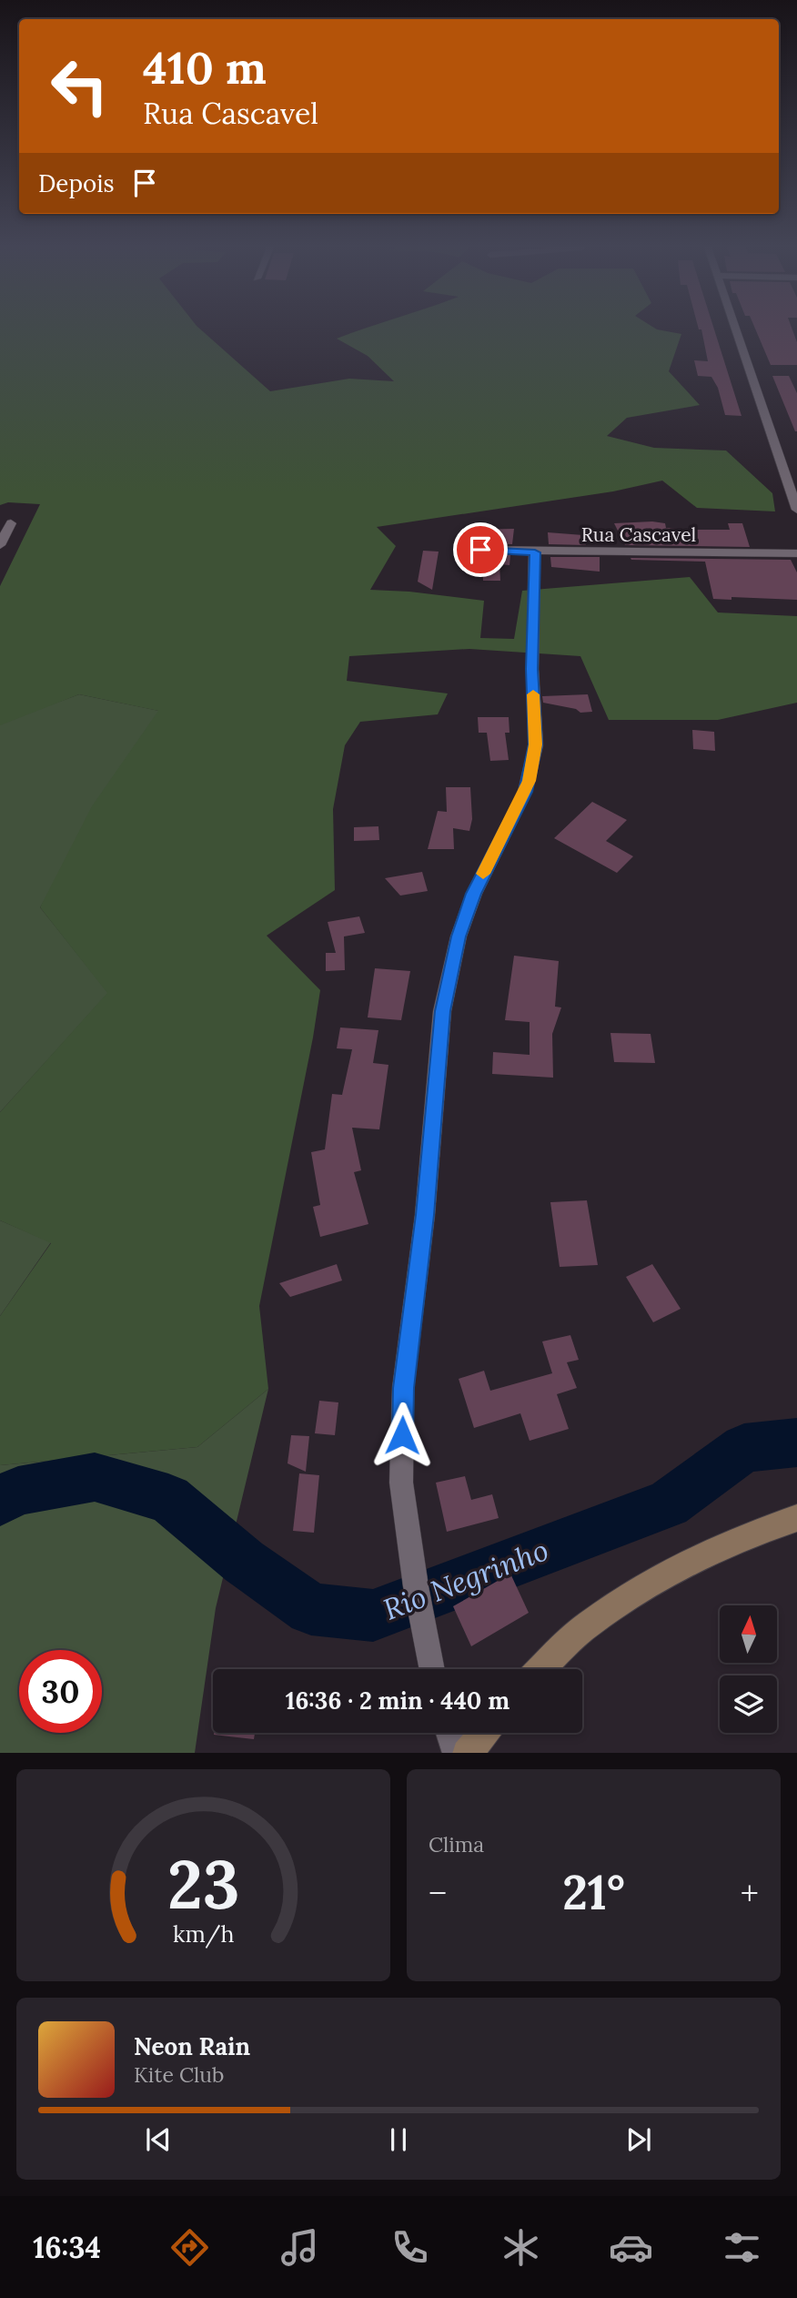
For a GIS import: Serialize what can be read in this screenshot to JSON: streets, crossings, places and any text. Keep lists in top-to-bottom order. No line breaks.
{"streets":{"street":["Rua Cascavel"]},"water":["Rio Negrinho"],"north":"top","page":{"turn":["410 m","Rua Cascavel"],"then":"Depois","limit":"30","trip":"16:36 · 2 min · 440 m","tile":"Clima","heat":["−","21°","+"],"song":["Neon Rain","Kite Club"],"tabs":"16:34","gauge":["23","km/h"]}}
